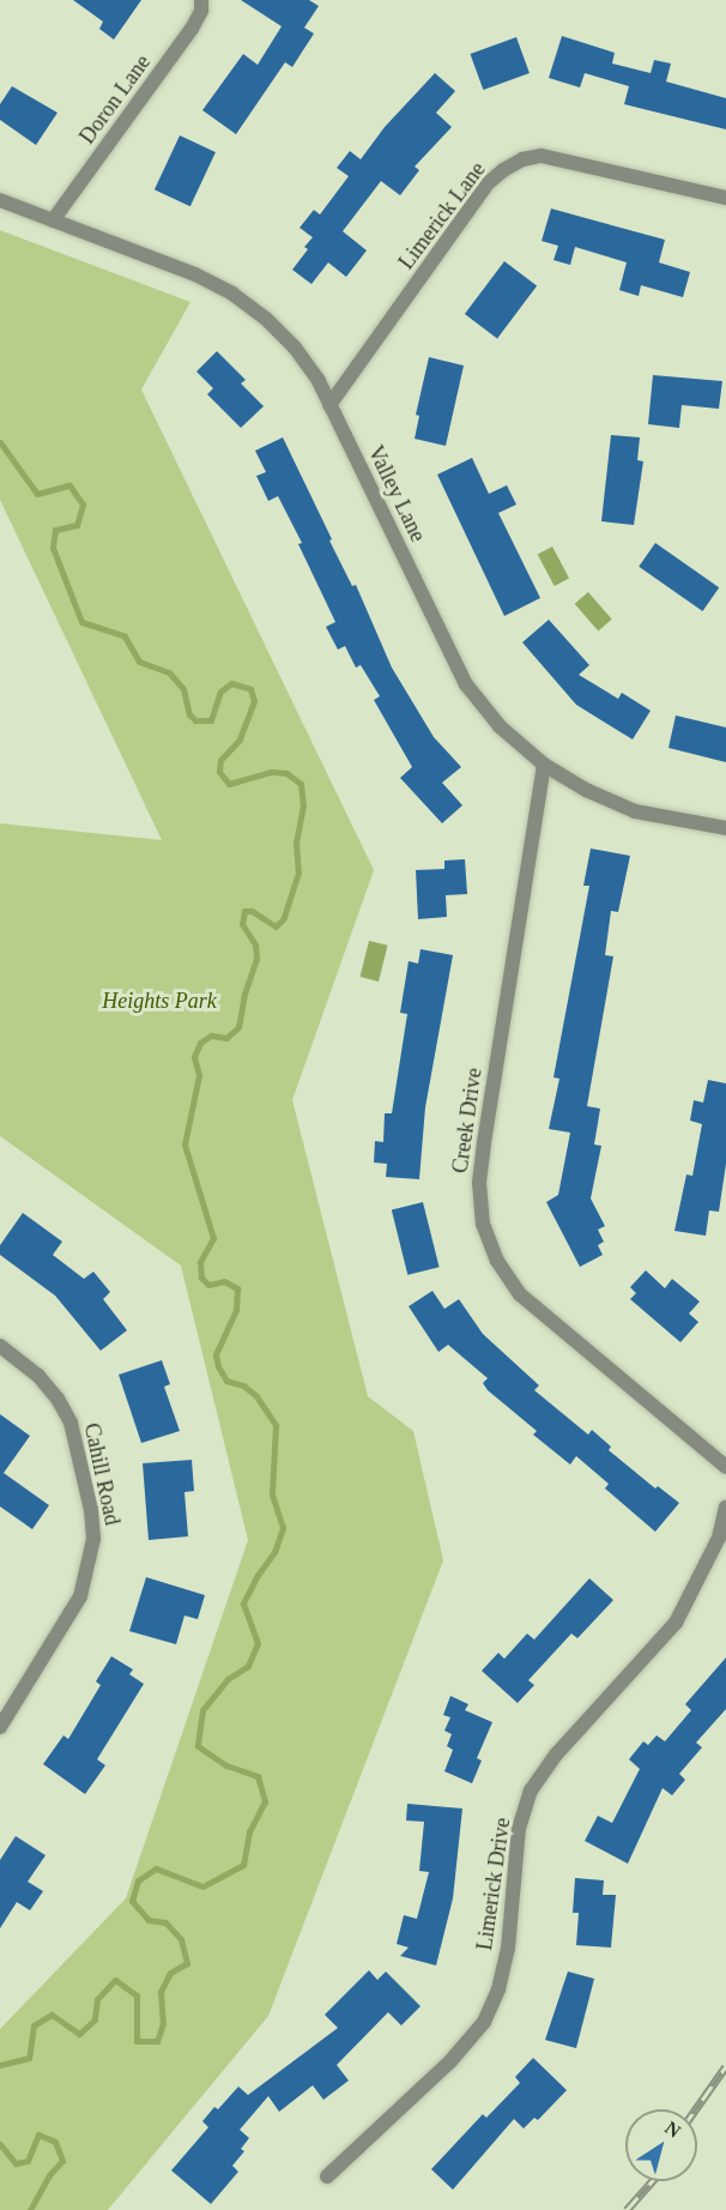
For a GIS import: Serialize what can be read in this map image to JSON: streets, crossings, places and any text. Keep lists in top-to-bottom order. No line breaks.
{"streets":{"street":["Doron Lane","Limerick Lane","Valley Lane","Creek Drive","Cahill Road","Limerick Drive"]},"crossings":[["Doron Lane","Valley Lane"],["Limerick Lane","Valley Lane"],["Valley Lane","Creek Drive"]],"parks":["Heights Park"],"north":"top right"}
